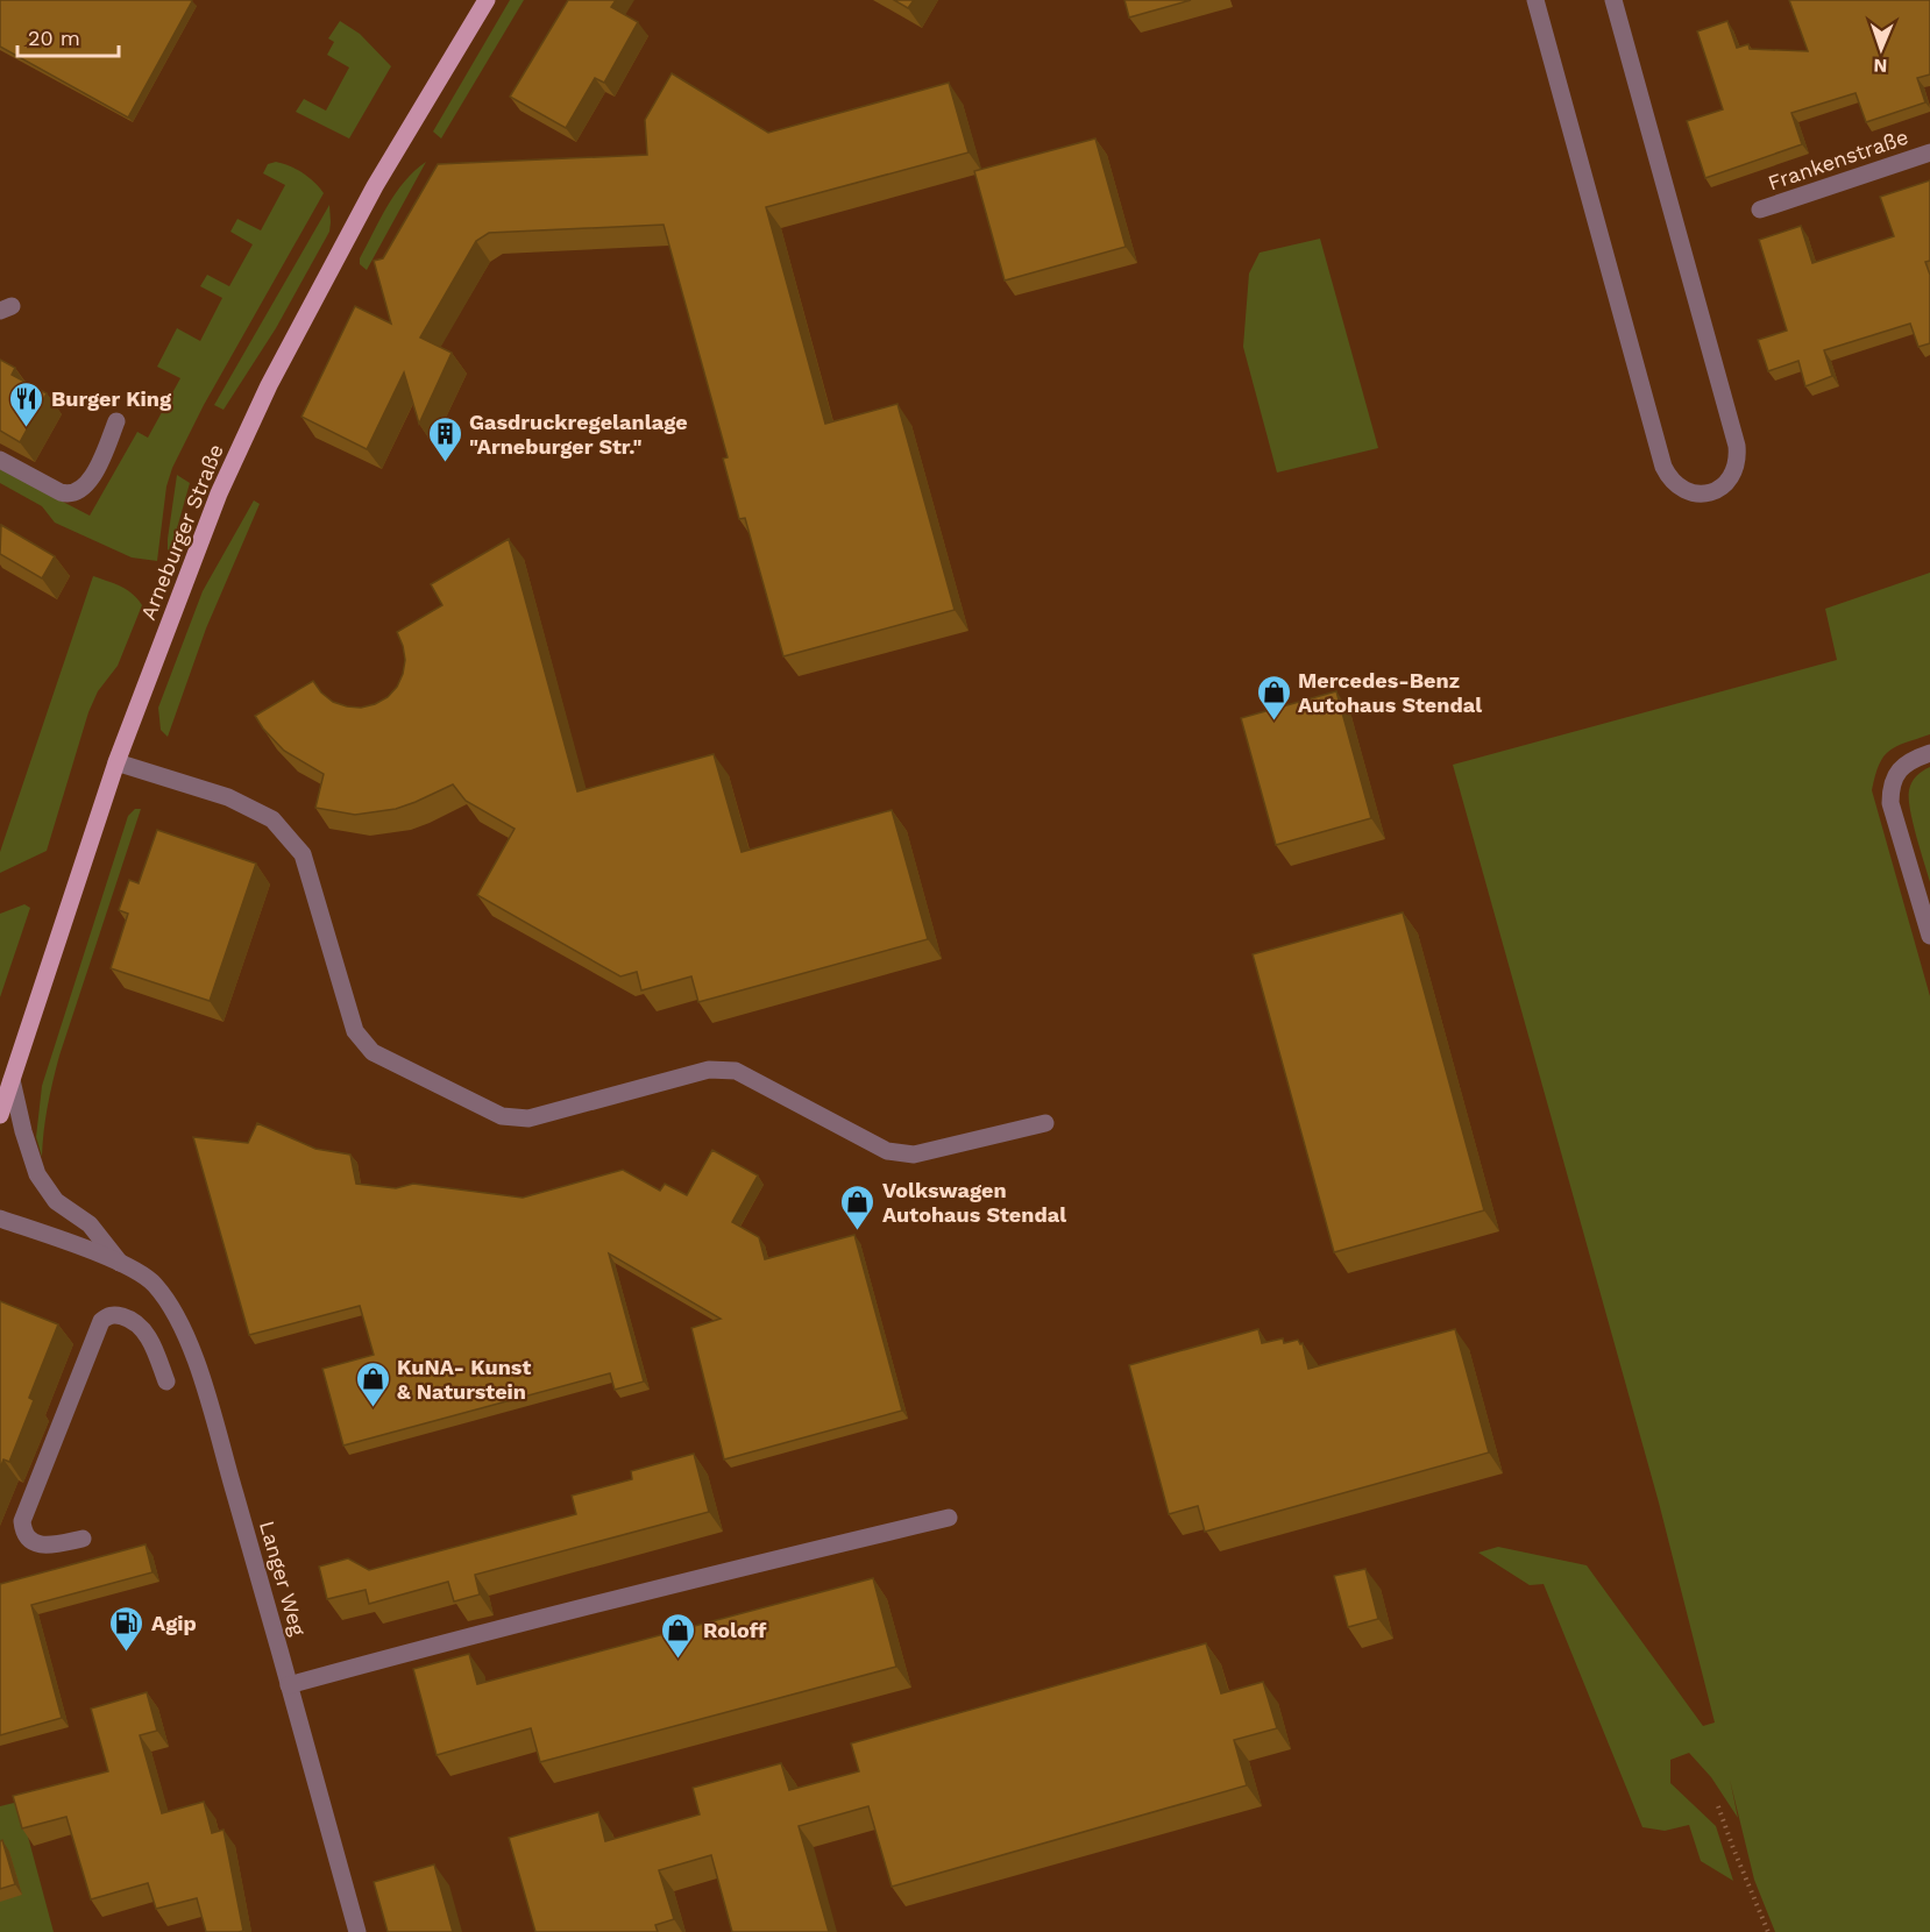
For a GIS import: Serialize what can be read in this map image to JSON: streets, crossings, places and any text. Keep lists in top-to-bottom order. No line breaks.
{"streets":{"main road":["Arneburger Straße"],"street":["Frankenstraße","Langer Weg"]},"crossings":[["Arneburger Straße","Langer Weg"]],"places":{"restaurant":["Burger King"],"building":["Gasdruckregelanlage \"Arneburger Str.\""],"shop":["Mercedes-Benz Autohaus Stendal","Volkswagen Autohaus Stendal","KuNA- Kunst & Naturstein","Roloff"],"fuel station":["Agip"]},"scale_bar":"20 m","north":"bottom"}
